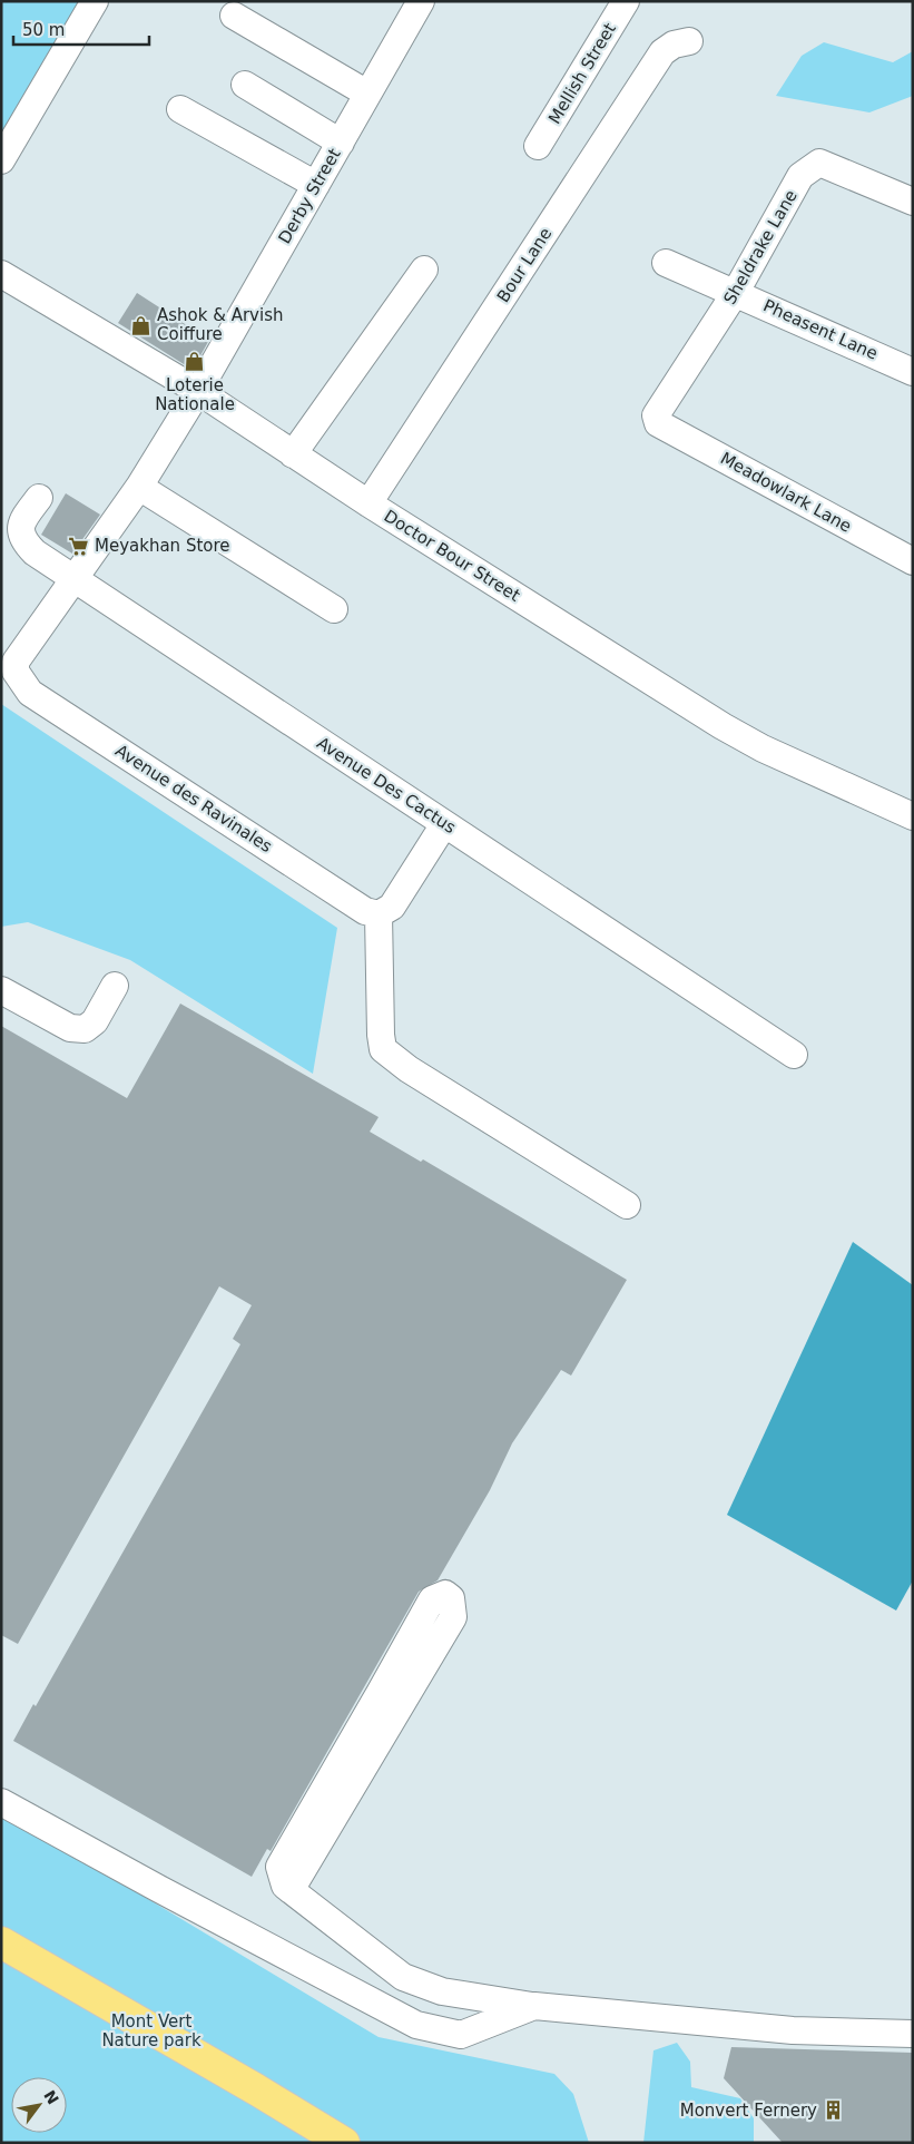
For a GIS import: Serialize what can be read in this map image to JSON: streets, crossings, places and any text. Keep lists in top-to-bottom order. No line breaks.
{"streets":{"street":["Mellish Street","Derby Street","Sheldrake Lane","Bour Lane","Pheasent Lane","Meadowlark Lane","Doctor Bour Street","Avenue Des Cactus","Avenue des Ravinales"]},"crossings":[["Derby Street","Doctor Bour Street"],["Derby Street","Avenue Des Cactus"],["Derby Street","Avenue des Ravinales"],["Sheldrake Lane","Pheasent Lane"],["Sheldrake Lane","Meadowlark Lane"],["Bour Lane","Doctor Bour Street"]],"parks":["Mont Vert Nature park"],"places":{"shop":["Ashok & Arvish Coiffure","Loterie Nationale"],"supermarket":["Meyakhan Store"],"building":["Monvert Fernery"]},"scale_bar":"50 m","north":"top right"}
